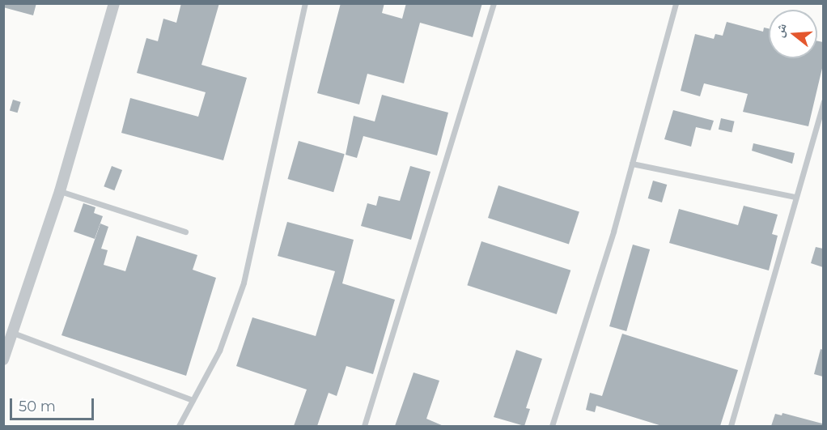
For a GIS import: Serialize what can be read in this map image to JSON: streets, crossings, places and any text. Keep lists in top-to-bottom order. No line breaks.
{"scale_bar":"50 m","north":"left"}
